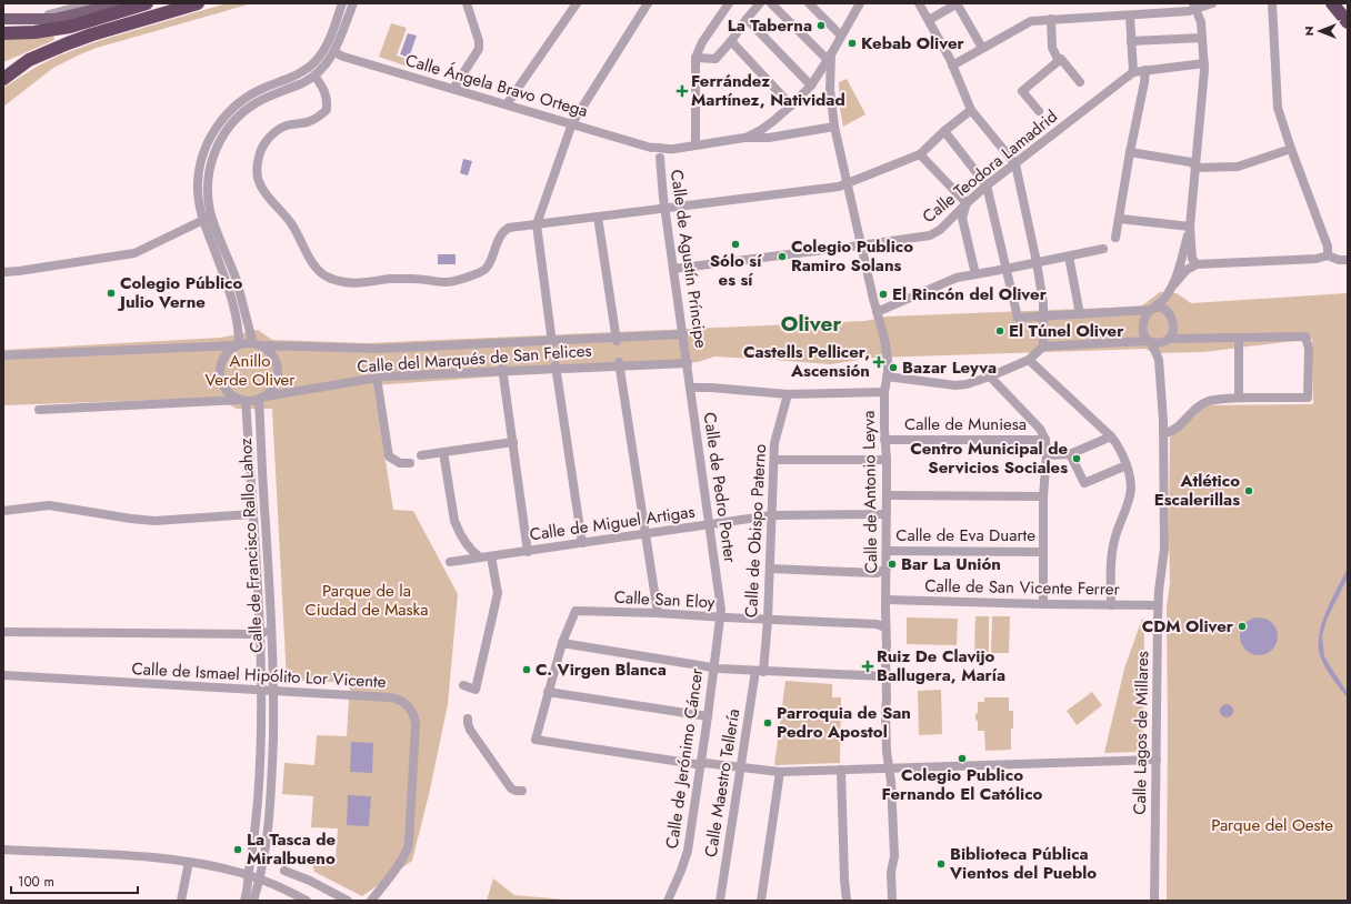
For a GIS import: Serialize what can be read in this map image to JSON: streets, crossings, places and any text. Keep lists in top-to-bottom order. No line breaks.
{"streets":{"street":["Calle Ángela Bravo Ortega","Calle Teodora Lamadrid","Calle de Agustín Príncipe","Calle del Marqués de San Felices","Calle de Muniesa","Calle de Pedro Porter","Calle de Antonio Leyva","Calle de Miguel Artigas","Calle de Obispo Paterno","Calle de Eva Duarte","Calle de Francisco Rallo Lahoz","Calle de San Vicente Ferrer","Calle San Eloy","Calle de Ismael Hipólito Lor Vicente","Calle Lagos de Millares","Calle de Jerónimo Cáncer","Calle Maestro Tellería"]},"crossings":[["Calle Ángela Bravo Ortega","Calle de Antonio Leyva"],["Calle Teodora Lamadrid","Calle de Agustín Príncipe"],["Calle Teodora Lamadrid","Calle de Antonio Leyva"],["Calle de Agustín Príncipe","Calle del Marqués de San Felices"],["Calle de Agustín Príncipe","Calle de Pedro Porter"],["Calle del Marqués de San Felices","Calle de Pedro Porter"],["Calle del Marqués de San Felices","Calle de Francisco Rallo Lahoz"],["Calle de Muniesa","Calle de Antonio Leyva"],["Calle de Pedro Porter","Calle de Miguel Artigas"],["Calle de Pedro Porter","Calle San Eloy"],["Calle de Pedro Porter","Calle de Jerónimo Cáncer"],["Calle de Antonio Leyva","Calle de Miguel Artigas"],["Calle de Antonio Leyva","Calle de Eva Duarte"],["Calle de Antonio Leyva","Calle de San Vicente Ferrer"],["Calle de Antonio Leyva","Calle San Eloy"],["Calle de Miguel Artigas","Calle de Obispo Paterno"],["Calle de Obispo Paterno","Calle San Eloy"],["Calle de Obispo Paterno","Calle Maestro Tellería"],["Calle de Francisco Rallo Lahoz","Calle de Ismael Hipólito Lor Vicente"],["Calle de San Vicente Ferrer","Calle Lagos de Millares"],["Calle San Eloy","Calle de Jerónimo Cáncer"]],"districts":["Oliver"],"parks":["Anillo Verde Oliver","Parque de la Ciudad de Maska","Parque del Oeste"],"places":{"other":["La Taberna","Kebab Oliver","Sólo sí es sí","Colegio Publico Ramiro Solans","Colegio Público Julio Verne","El Rincón del Oliver","El Túnel Oliver","Bazar Leyva","Centro Municipal de Servicios Sociales","Atlético Escalerillas","Bar La Unión","CDM Oliver","C. Virgen Blanca","Parroquia de San Pedro Apostol","Colegio Publico Fernando El Católico","La Tasca de Miralbueno","Biblioteca Pública Vientos del Pueblo"],"health":["Ferrández Martínez, Natividad","Castells Pellicer, Ascensión","Ruiz De Clavijo Ballugera, María"]},"scale_bar":"100 m","north":"left"}
